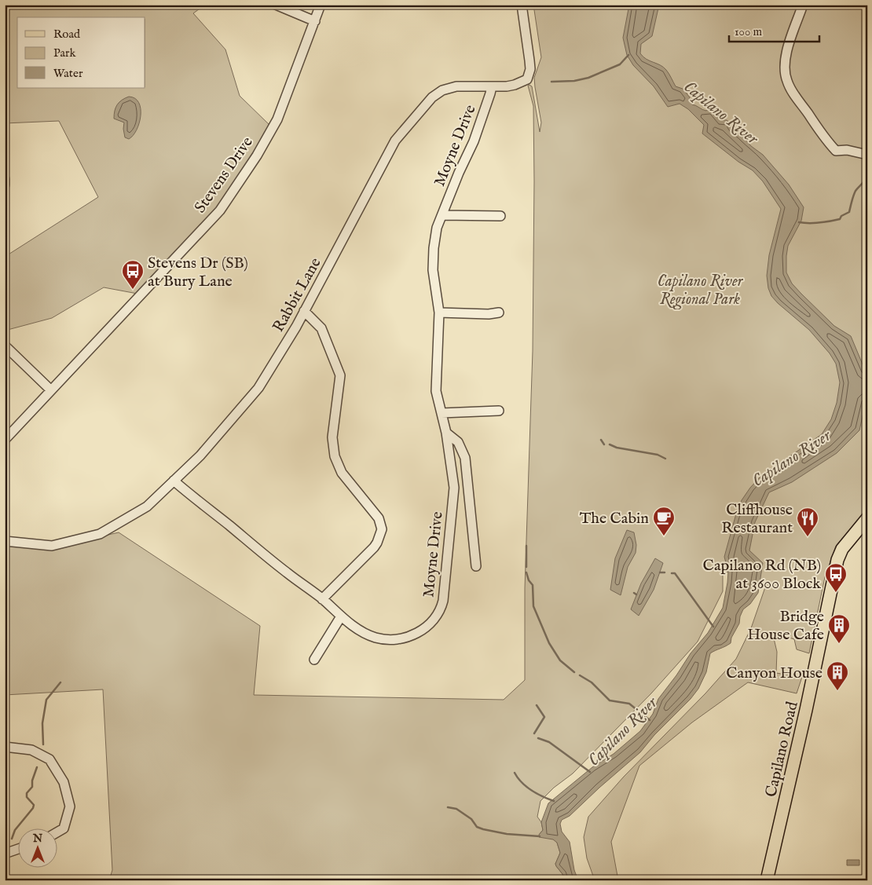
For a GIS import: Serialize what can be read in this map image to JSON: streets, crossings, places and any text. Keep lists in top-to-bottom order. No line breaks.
{"streets":{"main road":["Capilano Road"],"street":["Moyne Drive","Stevens Drive","Rabbit Lane"]},"crossings":[["Moyne Drive","Rabbit Lane"]],"water":["Capilano River"],"parks":["Capilano River Regional Park"],"places":{"bus stop":["Stevens Dr (SB) at Bury Lane","Capilano Rd (NB) at 3600 Block"],"cafe":["The Cabin"],"restaurant":["Cliffhouse Restaurant"],"building":["Bridge House Cafe","Canyon House"]},"legend":["Road","Park","Water"],"scale_bar":"100 m","north":"top"}
